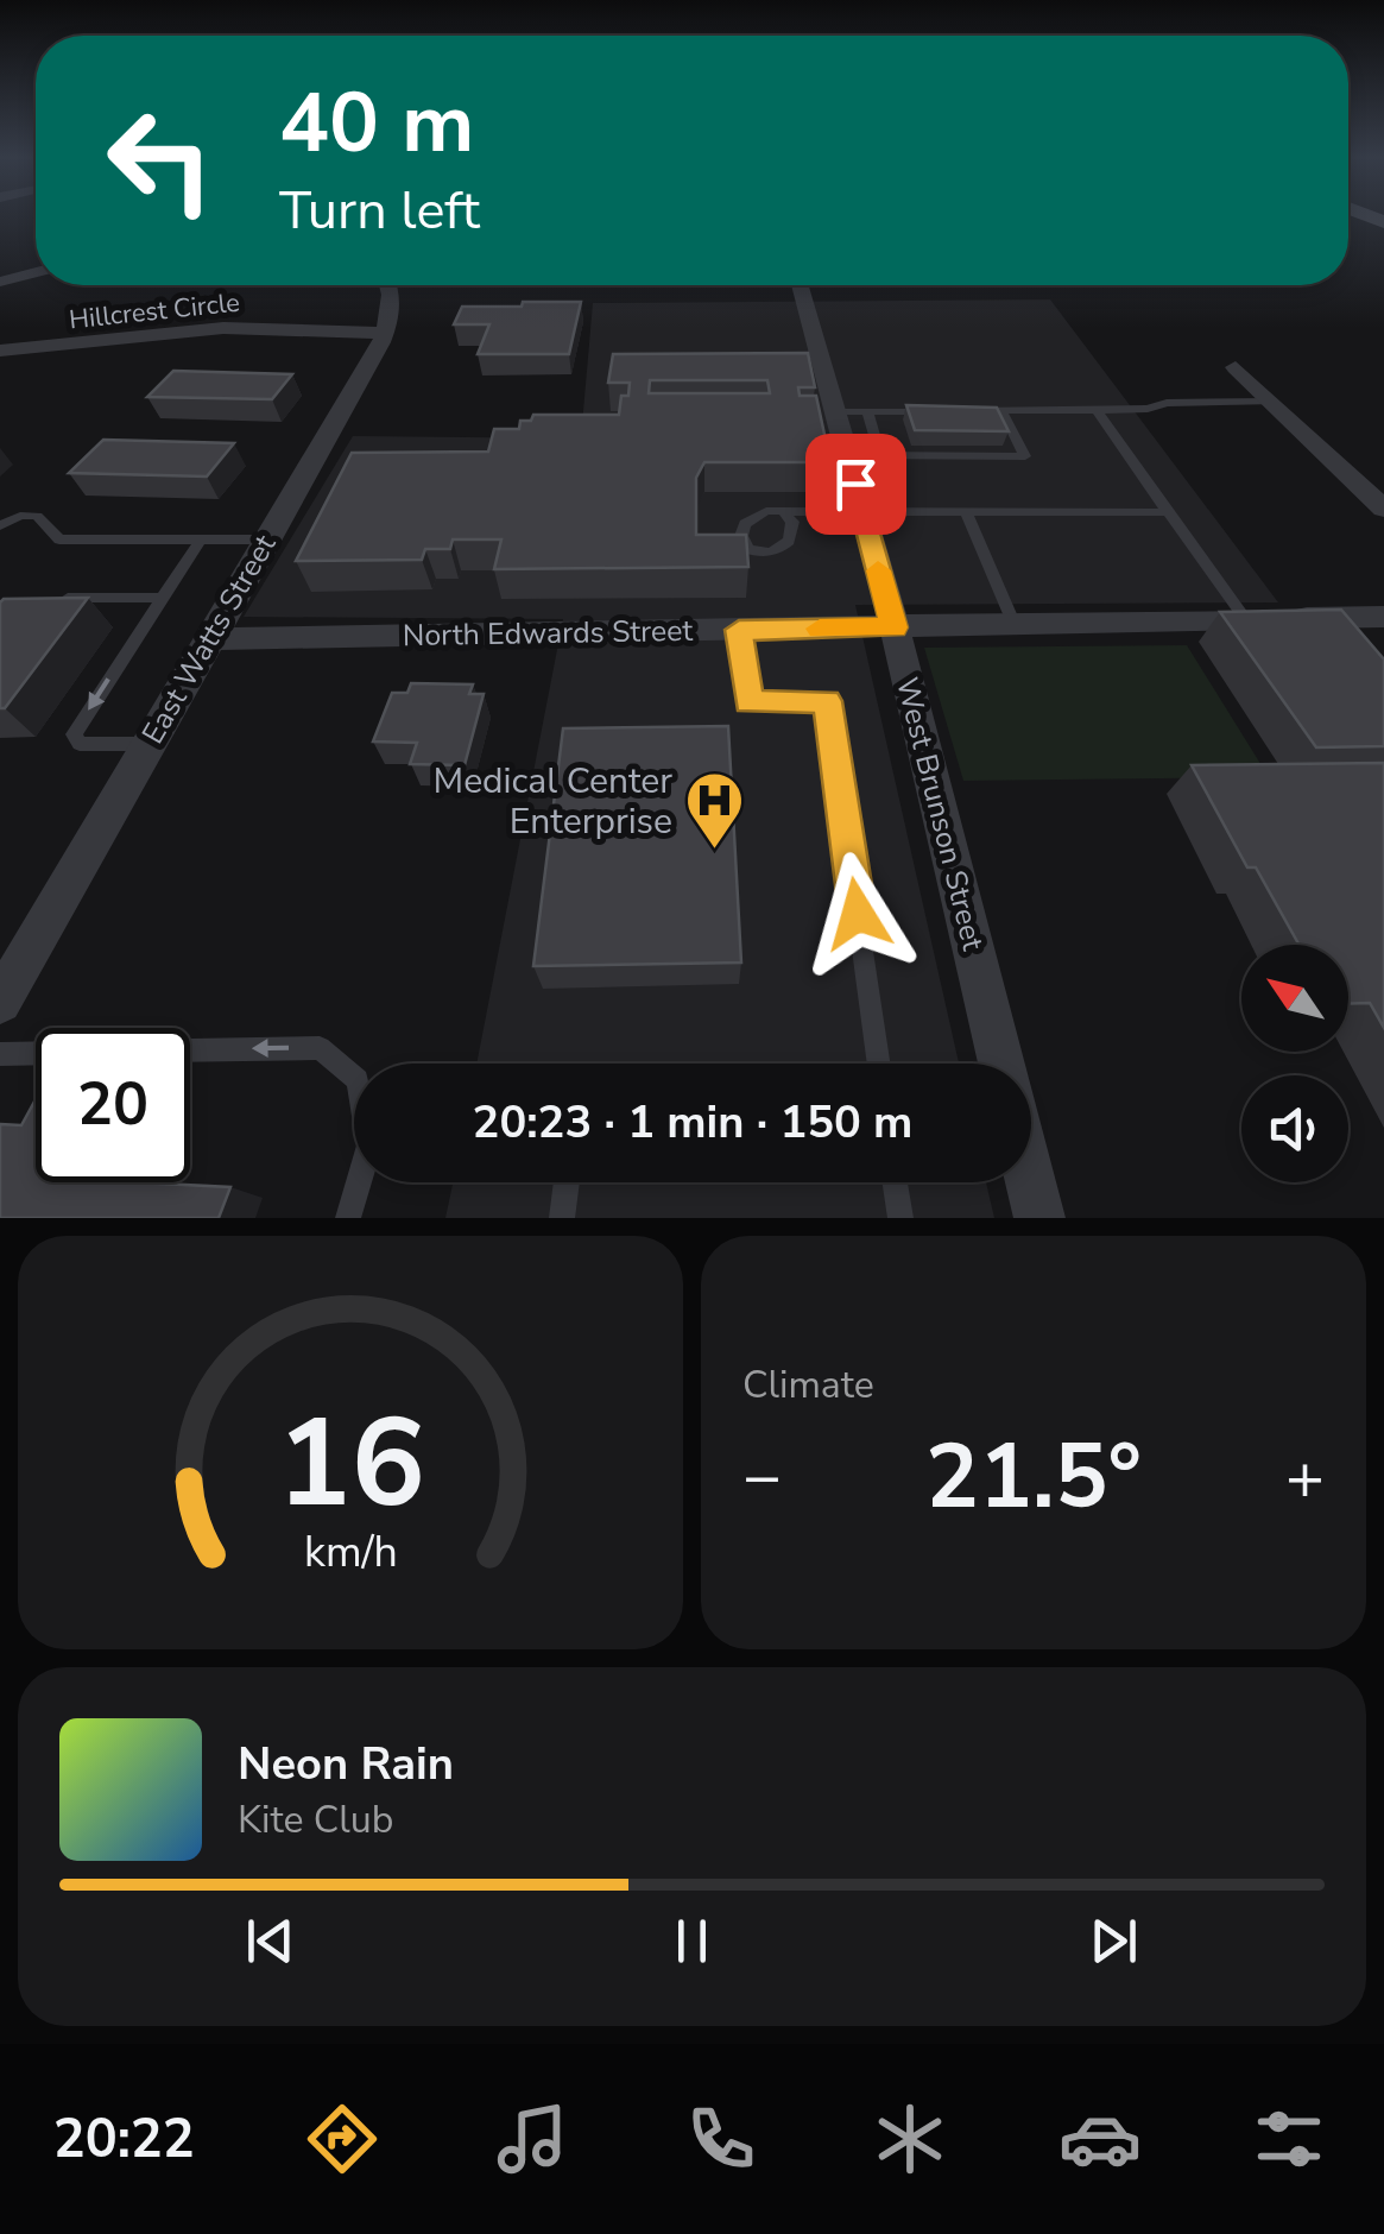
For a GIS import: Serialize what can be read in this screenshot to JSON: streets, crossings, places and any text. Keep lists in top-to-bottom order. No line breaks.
{"streets":{"street":["Hillcrest Circle","North Edwards Street","East Watts Street","West Brunson Street"]},"crossings":[["Hillcrest Circle","East Watts Street"],["North Edwards Street","East Watts Street"],["North Edwards Street","West Brunson Street"]],"places":{"hospital":["Medical Center Enterprise"]},"north":"top left","page":{"turn":["40 m","Turn left"],"limit":"20","trip":"20:23 · 1 min · 150 m","tile":"Climate","heat":["−","21.5°","+"],"song":["Neon Rain","Kite Club"],"tabs":"20:22","gauge":["16","km/h"]}}
